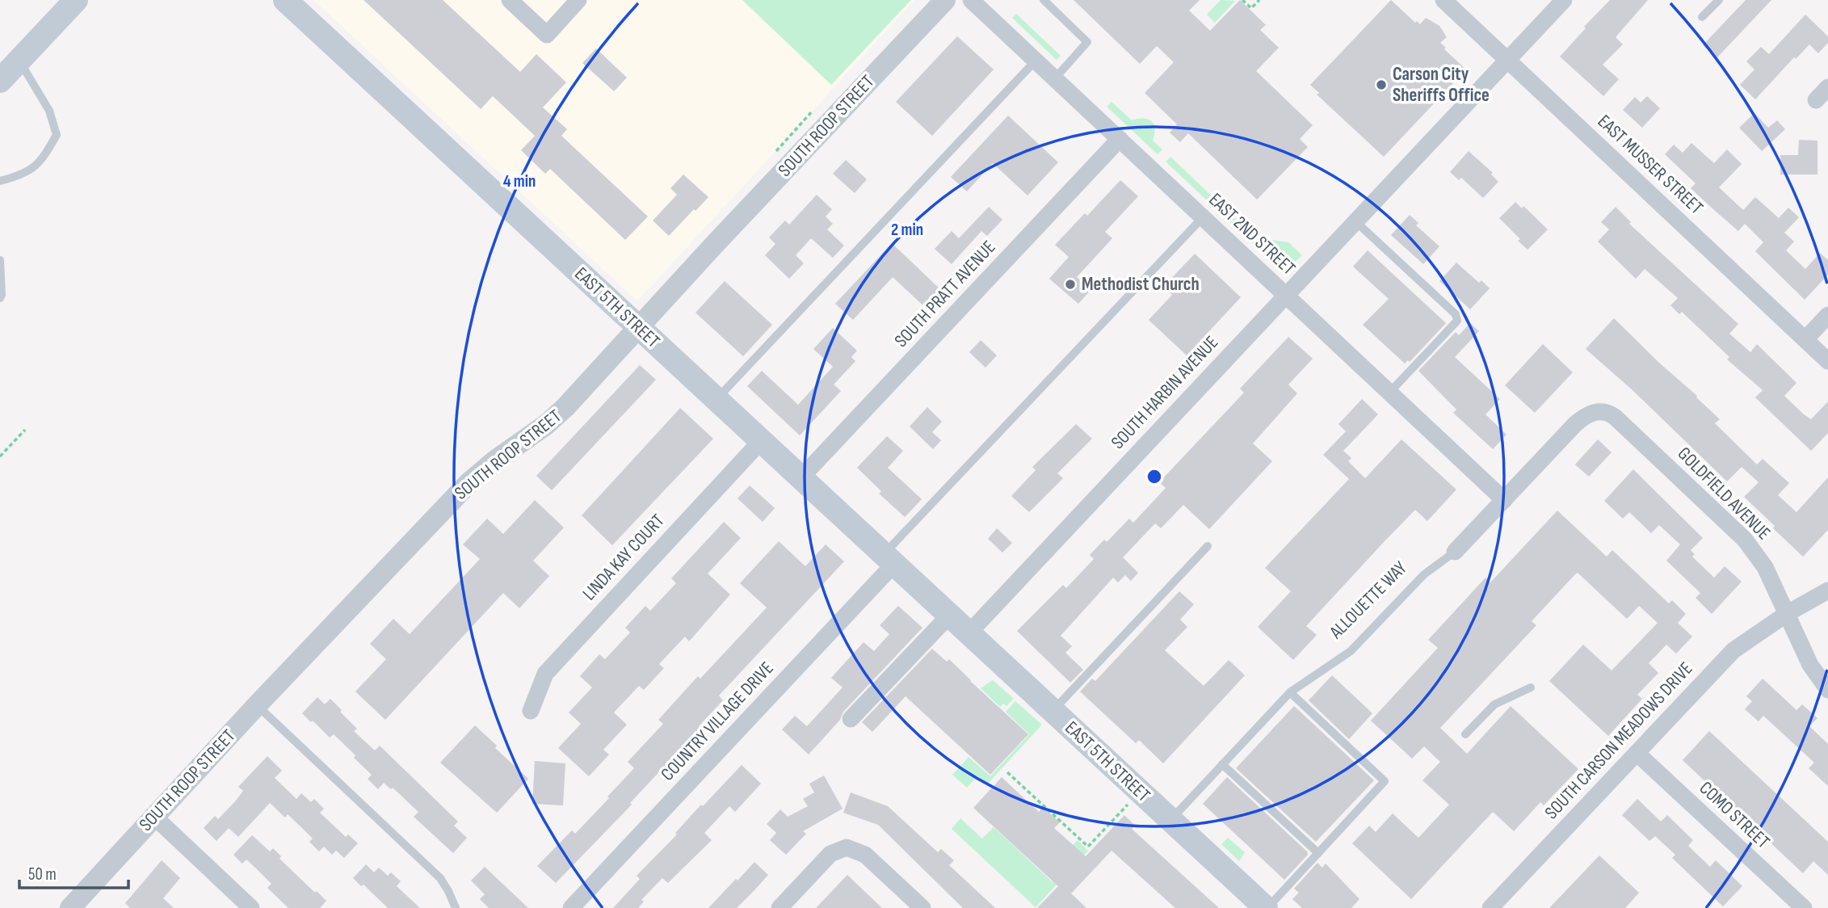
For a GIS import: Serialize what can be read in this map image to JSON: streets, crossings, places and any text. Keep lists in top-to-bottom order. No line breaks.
{"streets":{"main road":["EAST 5TH STREET"],"street":["SOUTH ROOP STREET","EAST MUSSER STREET","EAST 2ND STREET","SOUTH PRATT AVENUE","SOUTH HARBIN AVENUE","GOLDFIELD AVENUE","LINDA KAY COURT","ALLOUETTE WAY","COUNTRY VILLAGE DRIVE","SOUTH CARSON MEADOWS DRIVE","COMO STREET"]},"crossings":[["SOUTH ROOP STREET","EAST 5TH STREET"],["EAST MUSSER STREET","SOUTH HARBIN AVENUE"],["EAST 2ND STREET","SOUTH PRATT AVENUE"],["EAST 2ND STREET","SOUTH HARBIN AVENUE"],["EAST 2ND STREET","ALLOUETTE WAY"],["SOUTH PRATT AVENUE","EAST 5TH STREET"],["EAST 5TH STREET","SOUTH HARBIN AVENUE"],["EAST 5TH STREET","LINDA KAY COURT"],["EAST 5TH STREET","ALLOUETTE WAY"],["EAST 5TH STREET","COUNTRY VILLAGE DRIVE"],["GOLDFIELD AVENUE","ALLOUETTE WAY"],["GOLDFIELD AVENUE","SOUTH CARSON MEADOWS DRIVE"],["SOUTH CARSON MEADOWS DRIVE","COMO STREET"]],"places":["Carson City Sheriffs Office","Methodist Church"],"scale_bar":"50 m","rings":["4 min","2 min"]}
